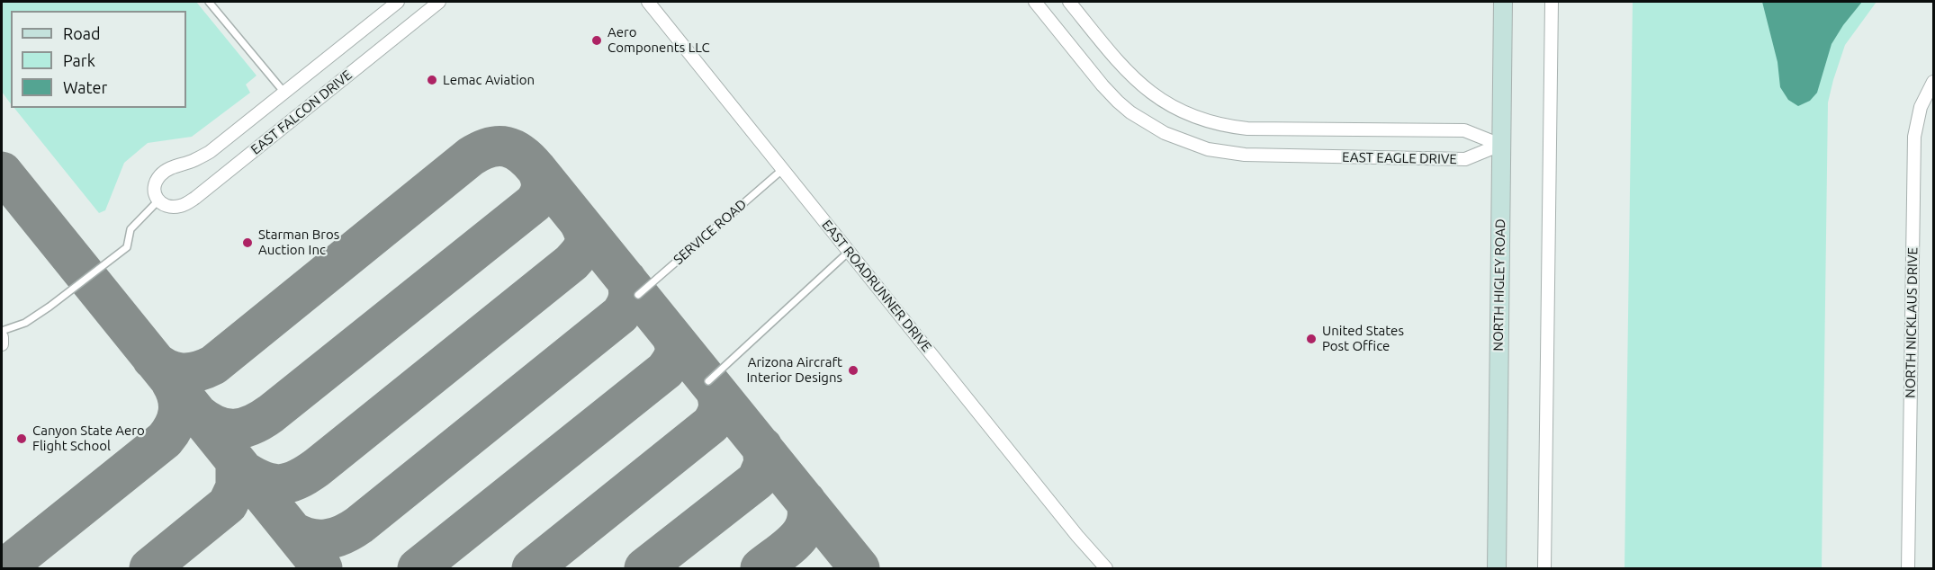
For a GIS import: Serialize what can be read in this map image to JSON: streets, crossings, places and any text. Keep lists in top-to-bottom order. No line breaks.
{"streets":{"main road":["NORTH HIGLEY ROAD"],"street":["EAST FALCON DRIVE","EAST EAGLE DRIVE","EAST ROADRUNNER DRIVE","NORTH NICKLAUS DRIVE"],"lane":["SERVICE ROAD"]},"crossings":[["EAST EAGLE DRIVE","NORTH HIGLEY ROAD"],["SERVICE ROAD","EAST ROADRUNNER DRIVE"]],"places":["Aero Components LLC","Lemac Aviation","Starman Bros Auction Inc","United States Post Office","Arizona Aircraft Interior Designs","Canyon State Aero Flight School"],"legend":["Road","Park","Water"]}
